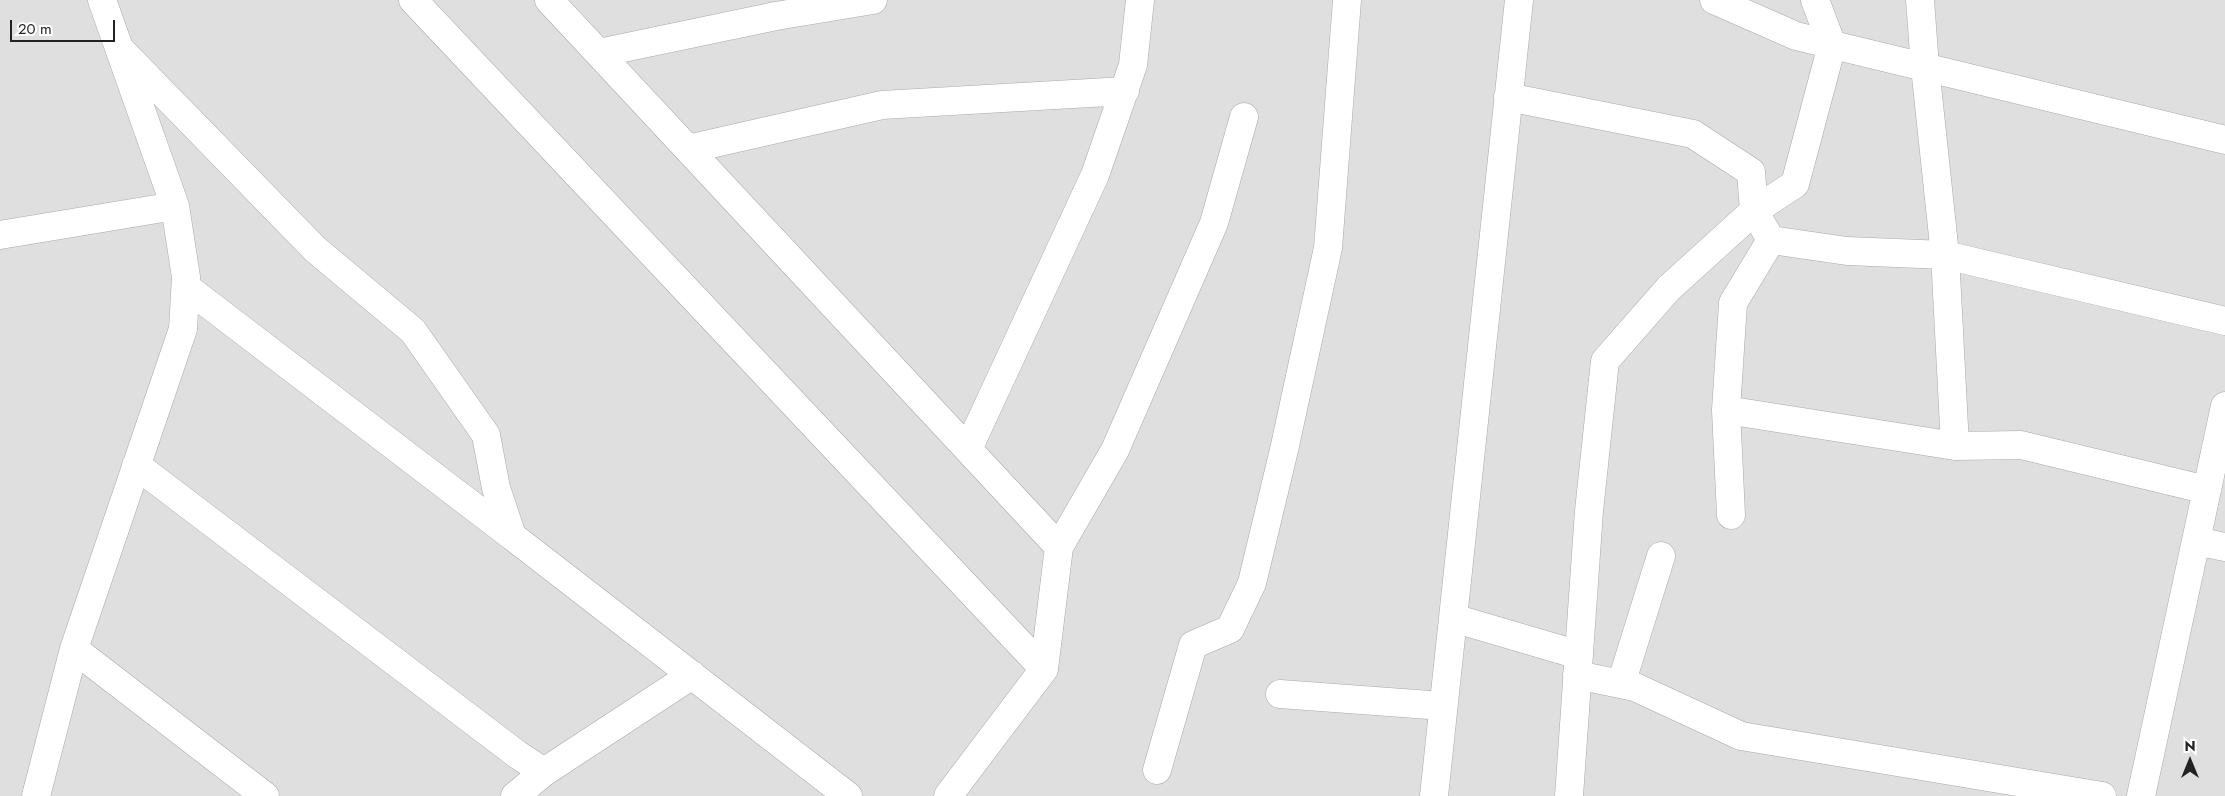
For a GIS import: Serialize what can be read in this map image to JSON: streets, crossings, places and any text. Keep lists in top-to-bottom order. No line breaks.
{"scale_bar":"20 m","north":"top"}
